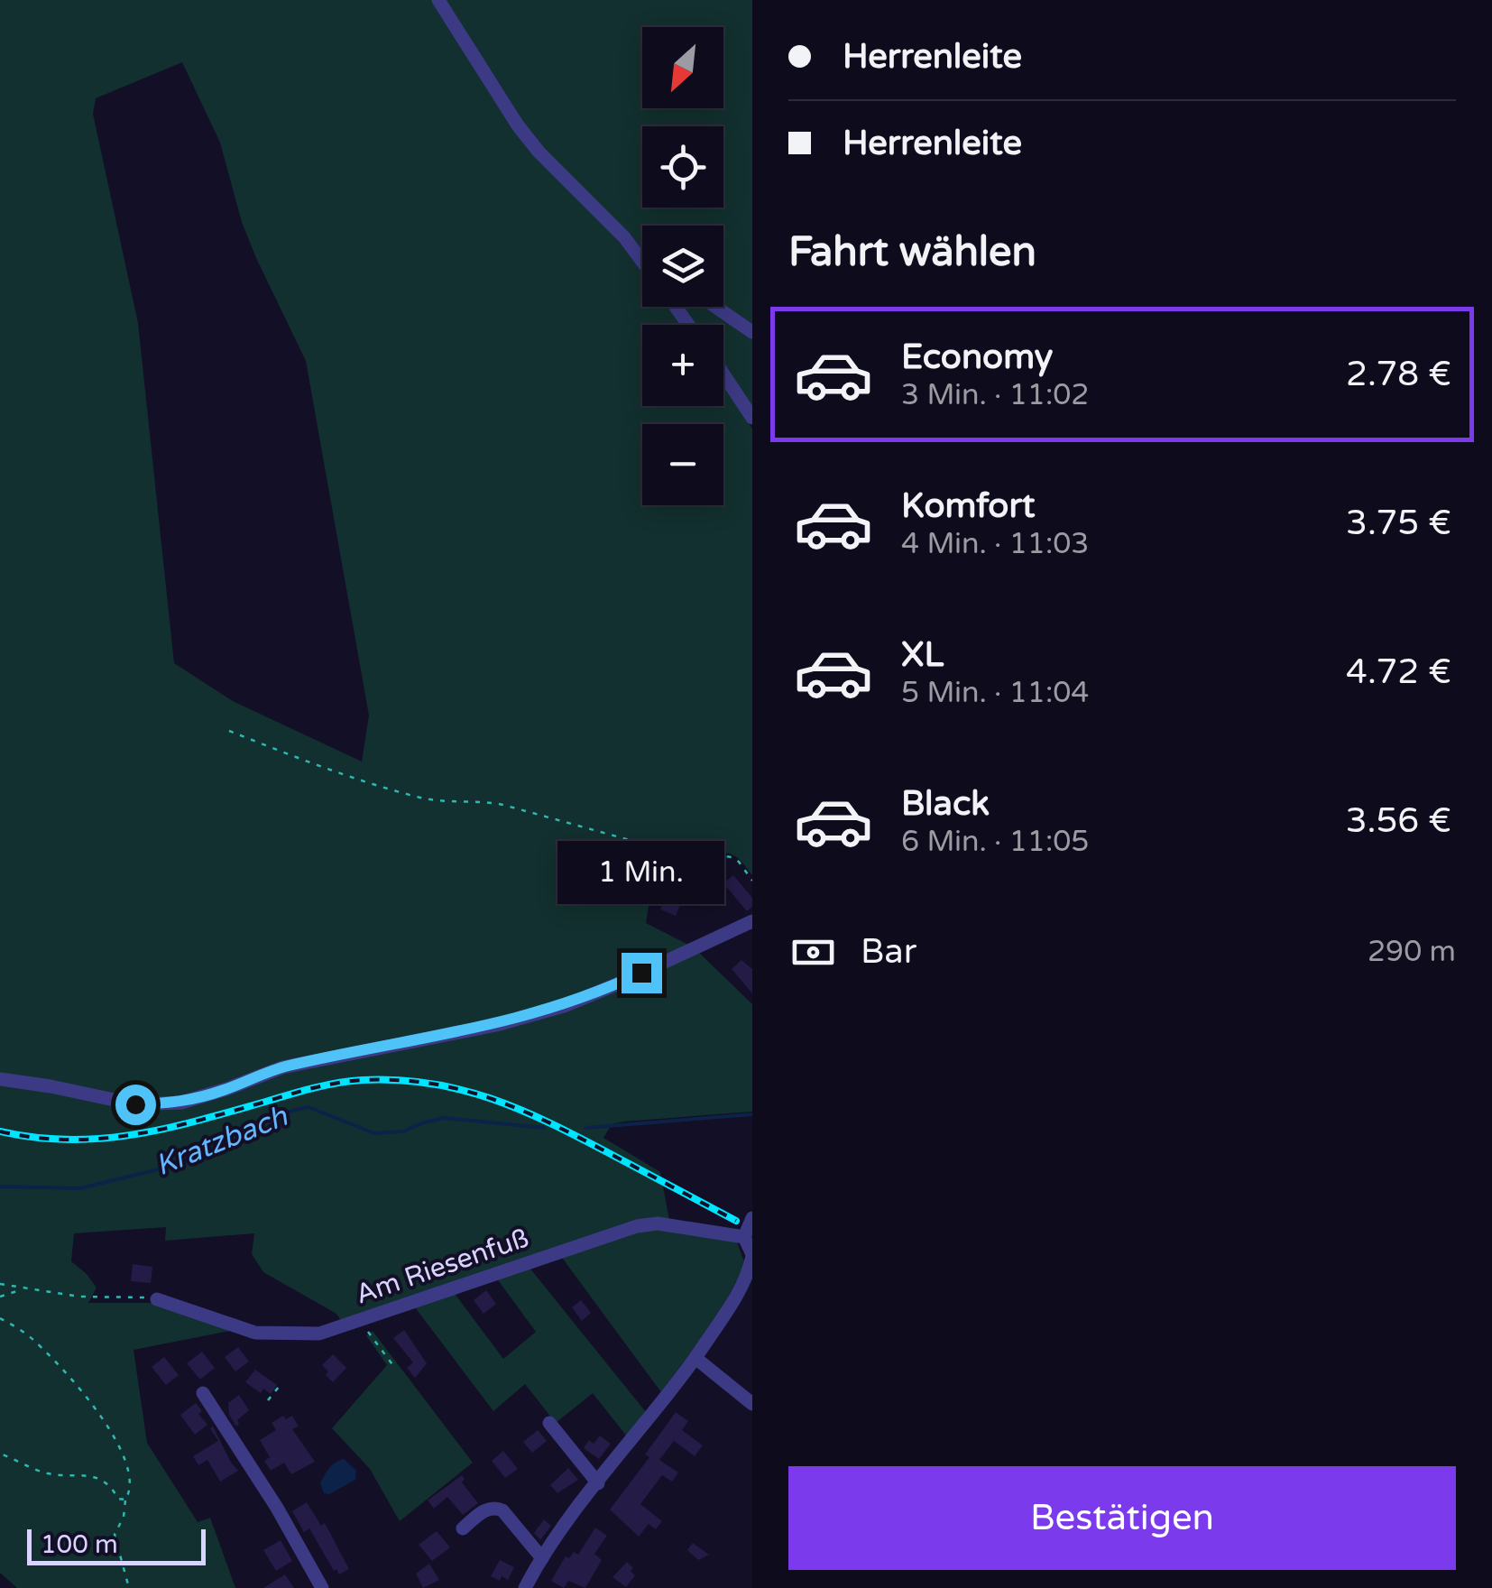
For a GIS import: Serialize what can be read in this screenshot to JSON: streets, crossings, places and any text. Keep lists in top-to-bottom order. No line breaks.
{"streets":{"street":["Am Riesenfuß"]},"water":["Kratzbach"],"scale_bar":"100 m","north":"bottom left","page":{"banner":["Herrenleite","Herrenleite"],"map_buttons":["+","−"],"heading":"Fahrt wählen","list":[{"name":"Economy","note":"3 Min. · 11:02","value":"2.78 €"},{"name":"Komfort","note":"4 Min. · 11:03","value":"3.75 €"},{"name":"XL","note":"5 Min. · 11:04","value":"4.72 €"},{"name":"Black","note":"6 Min. · 11:05","value":"3.56 €"}],"bubble":"1 Min.","pay":["Bar","290 m"],"buttons":"Bestätigen","scale":"100 m"}}
